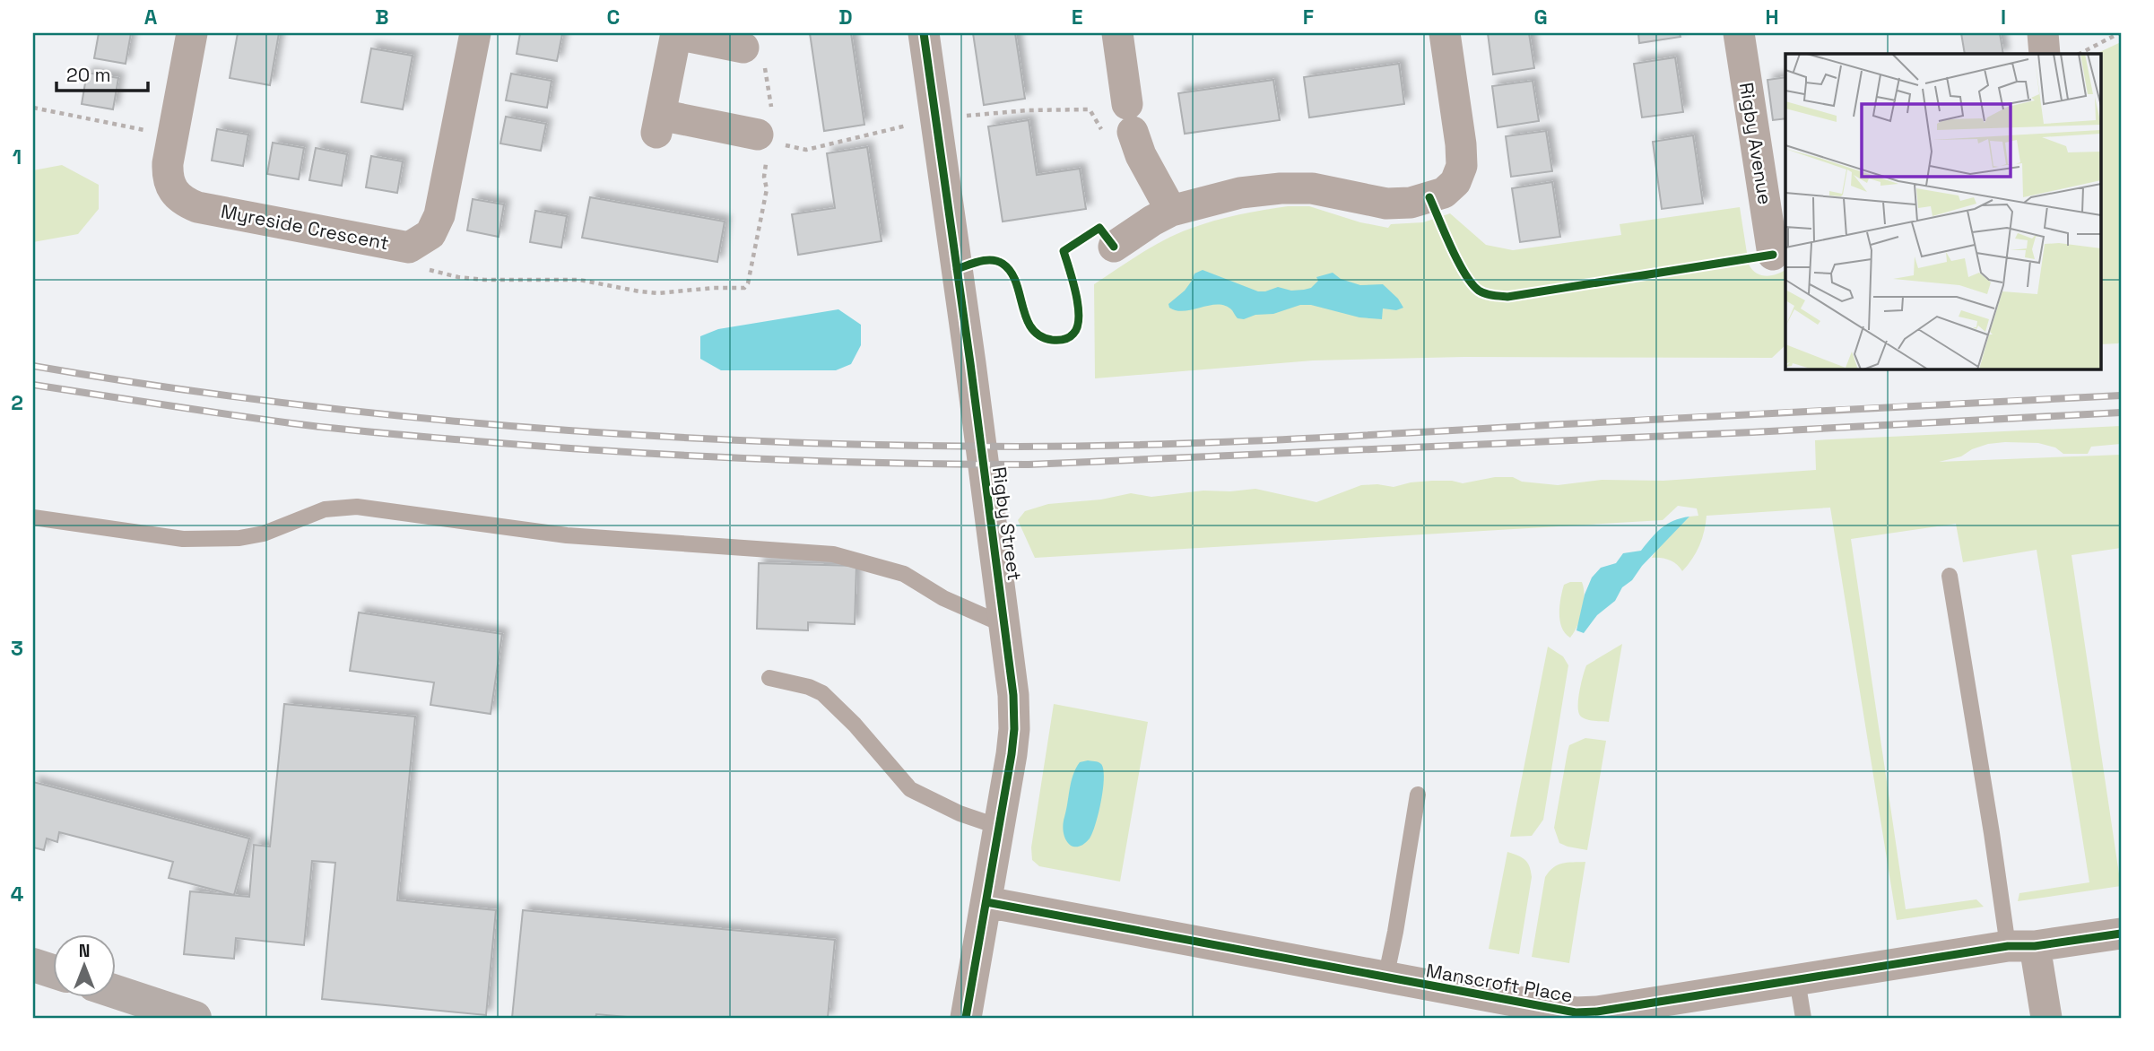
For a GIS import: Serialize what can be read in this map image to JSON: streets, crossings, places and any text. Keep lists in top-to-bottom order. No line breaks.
{"streets":{"street":["Rigby Avenue","Myreside Crescent","Rigby Street","Manscroft Place"]},"crossings":[["Rigby Street","Manscroft Place"]],"scale_bar":"20 m","north":"top","grid":{"columns":["A","B","C","D","E","F","G","H","I"],"rows":["1","2","3","4"]}}
